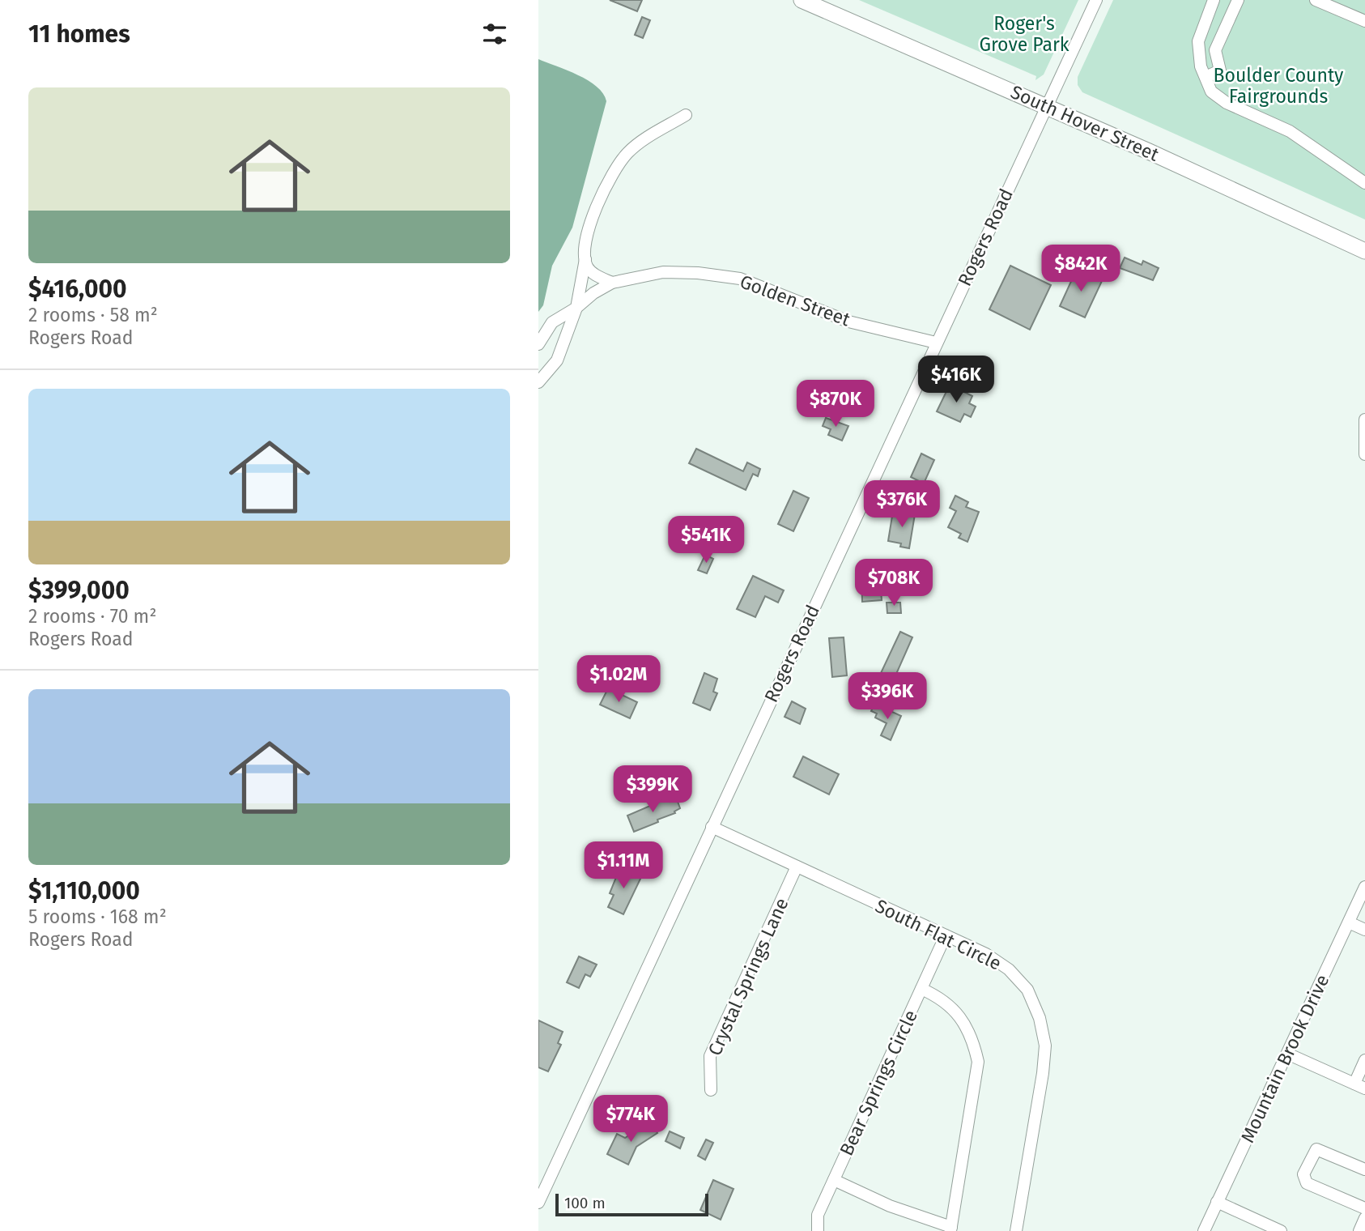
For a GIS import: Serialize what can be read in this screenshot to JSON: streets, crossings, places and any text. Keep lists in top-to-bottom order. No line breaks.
{"streets":{"main road":["South Hover Street"],"street":["Rogers Road","Golden Street","South Flat Circle","Crystal Springs Lane","Mountain Brook Drive","Bear Springs Circle"]},"crossings":[["South Hover Street","Rogers Road"],["Rogers Road","Golden Street"],["Rogers Road","South Flat Circle"],["South Flat Circle","Crystal Springs Lane"],["South Flat Circle","Bear Springs Circle"]],"parks":["Roger's Grove Park","Boulder County Fairgrounds"],"scale_bar":"100 m","page":{"heading":"11 homes","list":[{"name":"$416,000","note":"2 rooms · 58 m² · Rogers Road"},{"name":"$399,000","note":"2 rooms · 70 m² · Rogers Road"},{"name":"$1,110,000","note":"5 rooms · 168 m² · Rogers Road"}],"price":["$842K","$416K","$870K","$376K","$541K","$708K","$1.02M","$396K","$399K","$1.11M","$774K"],"scale":"100 m"}}
